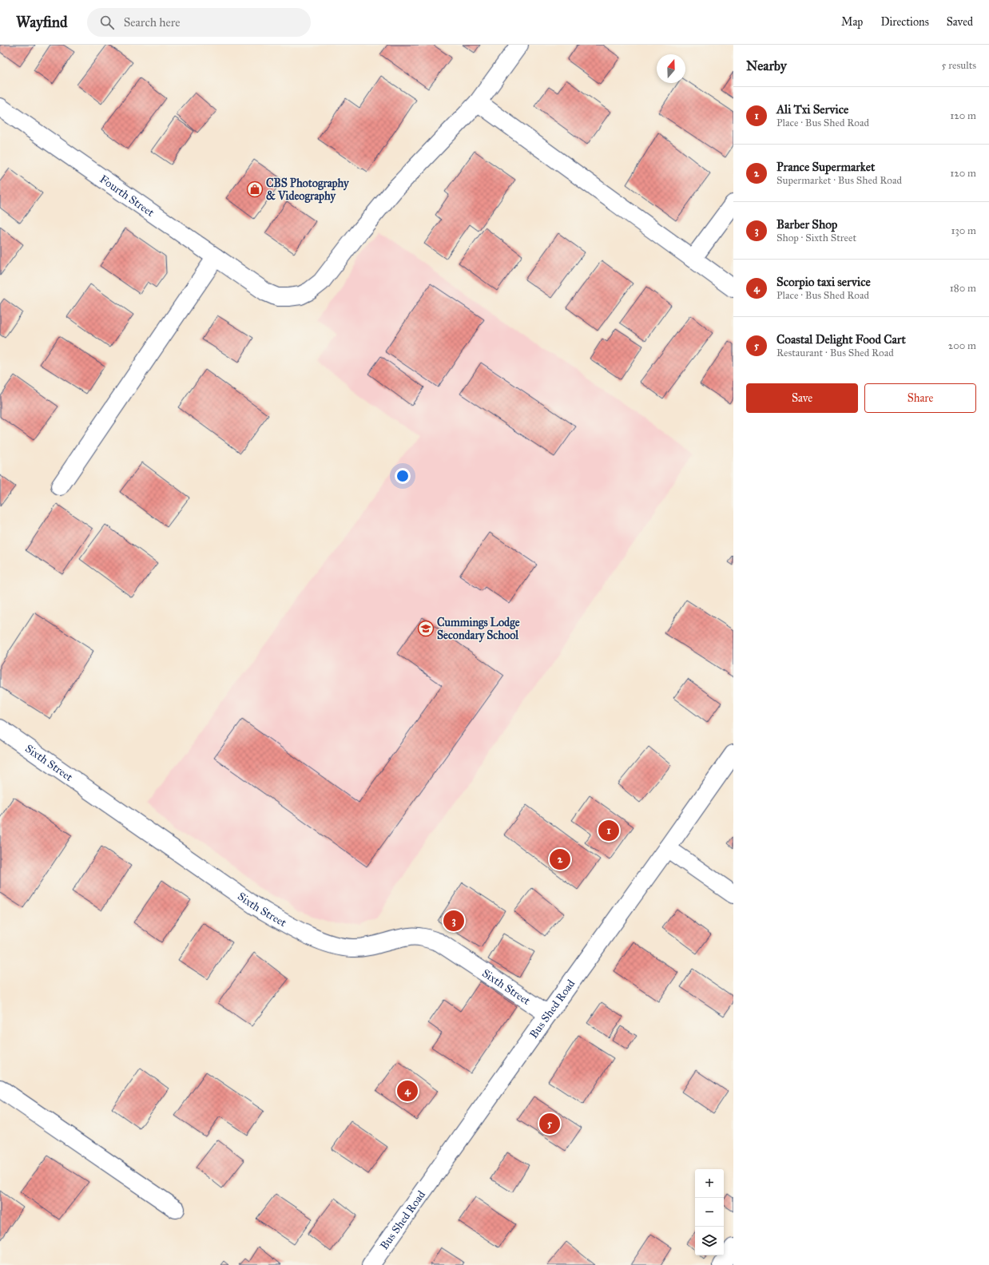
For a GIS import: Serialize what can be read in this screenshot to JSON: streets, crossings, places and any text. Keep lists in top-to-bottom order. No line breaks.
{"streets":{"street":["Fourth Street","Sixth Street","Bus Shed Road"]},"crossings":[["Sixth Street","Bus Shed Road"]],"places":{"shop":["CBS Photography & Videography"],"school or university":["Cummings Lodge Secondary School"]},"north":"top","page":{"header":"Wayfind","search":"Search here","nav":["Map","Directions","Saved"],"heading":["Nearby","5 results"],"list":[{"mark":"1","name":"Ali Txi Service","note":"Place · Bus Shed Road","value":"120 m"},{"mark":"2","name":"Prance Supermarket","note":"Supermarket · Bus Shed Road","value":"120 m"},{"mark":"3","name":"Barber Shop","note":"Shop · Sixth Street","value":"130 m"},{"mark":"4","name":"Scorpio taxi service","note":"Place · Bus Shed Road","value":"180 m"},{"mark":"5","name":"Coastal Delight Food Cart","note":"Restaurant · Bus Shed Road","value":"200 m"}],"buttons":["Save","Share"],"pins":["1","2","3","4","5"],"map_buttons":["+","−"]}}
